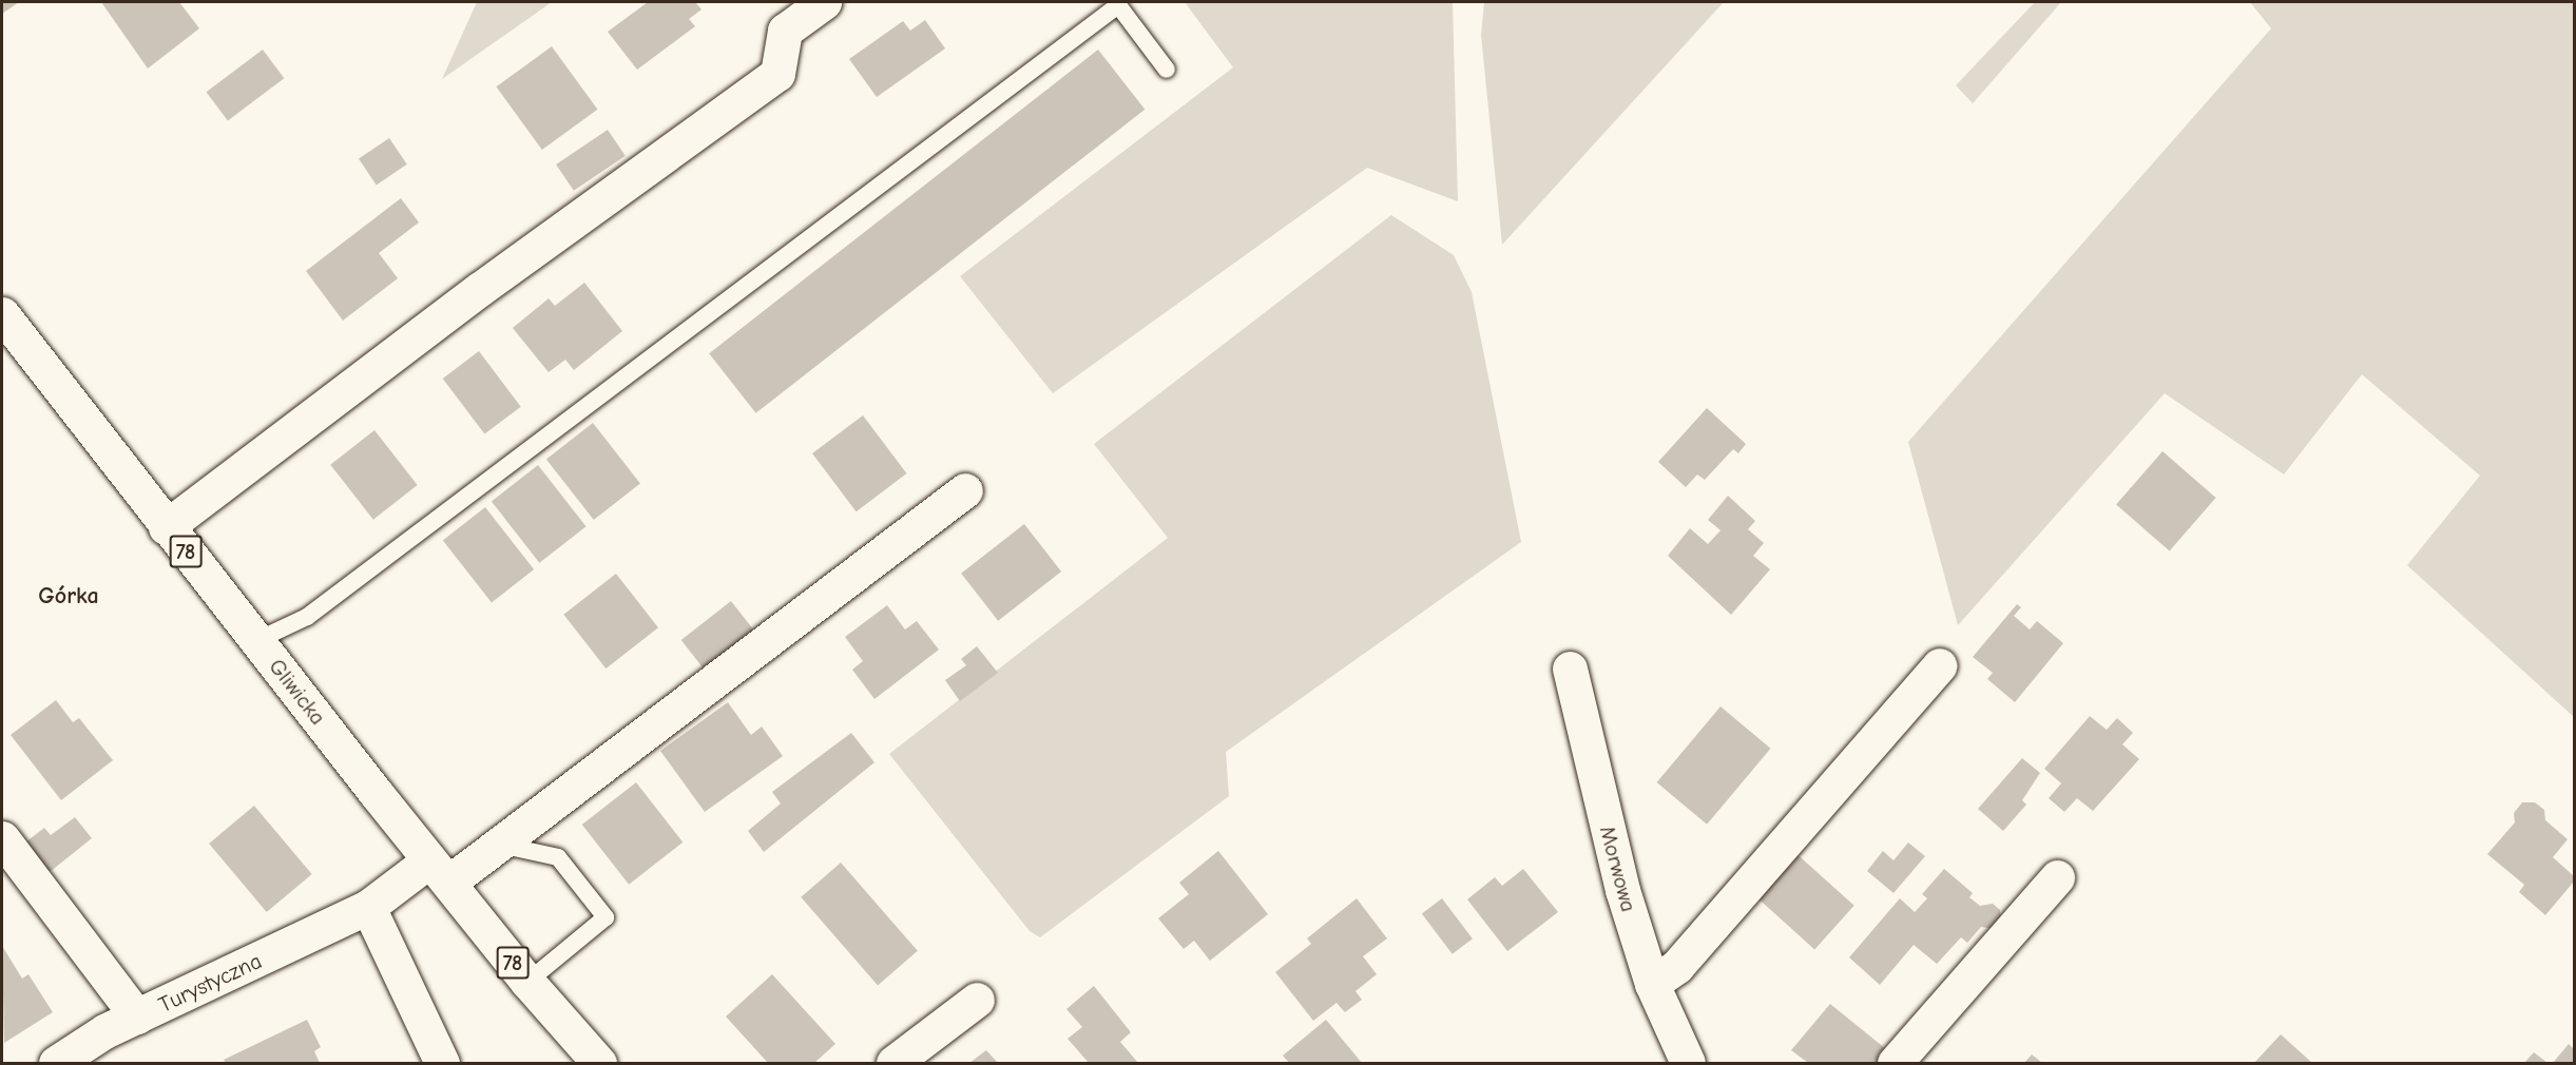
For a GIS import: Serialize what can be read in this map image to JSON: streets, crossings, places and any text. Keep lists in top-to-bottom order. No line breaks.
{"streets":{"street":["78","Gliwicka","Morwowa","Turystyczna"]},"crossings":[["Gliwicka","Turystyczna"]],"districts":["Górka"]}
